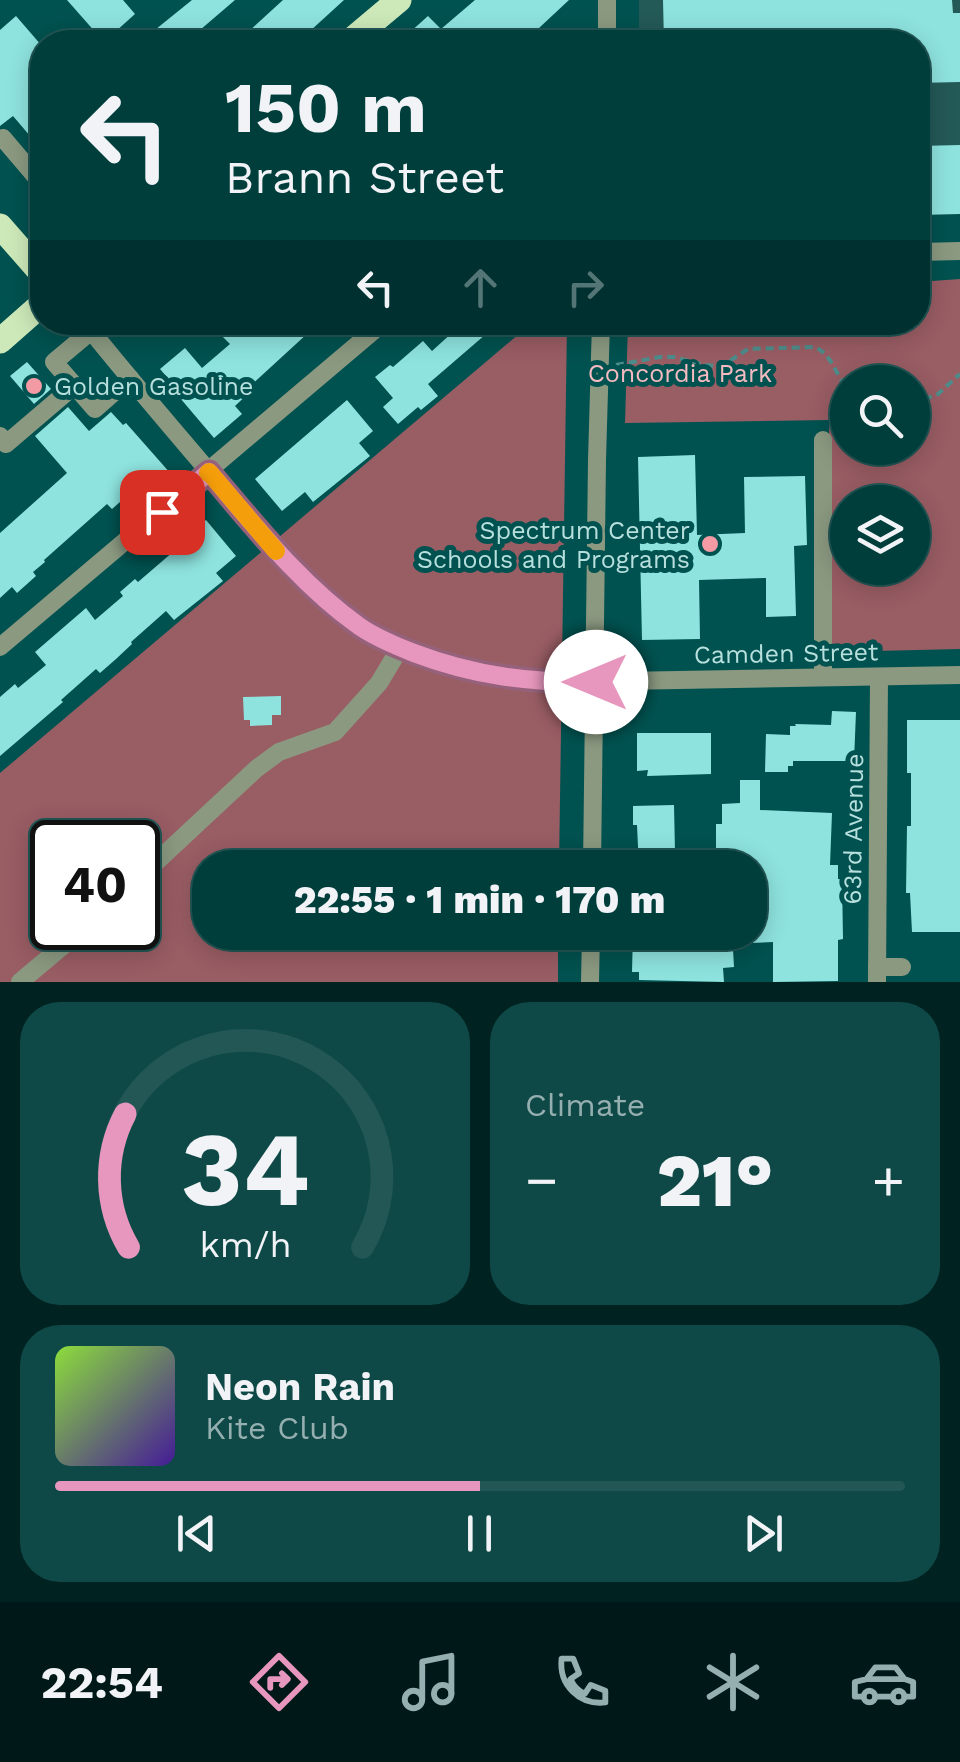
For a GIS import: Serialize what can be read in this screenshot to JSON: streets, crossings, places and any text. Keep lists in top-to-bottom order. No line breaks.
{"streets":{"street":["Camden Street","63rd Avenue"]},"crossings":[["Camden Street","63rd Avenue"]],"parks":["Concordia Park"],"places":["Golden Gasoline","Spectrum Center Schools and Programs"],"page":{"turn":["150 m","Brann Street"],"limit":"40","trip":"22:55 · 1 min · 170 m","tile":"Climate","heat":["−","21°","+"],"song":["Neon Rain","Kite Club"],"tabs":"22:54","gauge":["34","km/h"]}}
